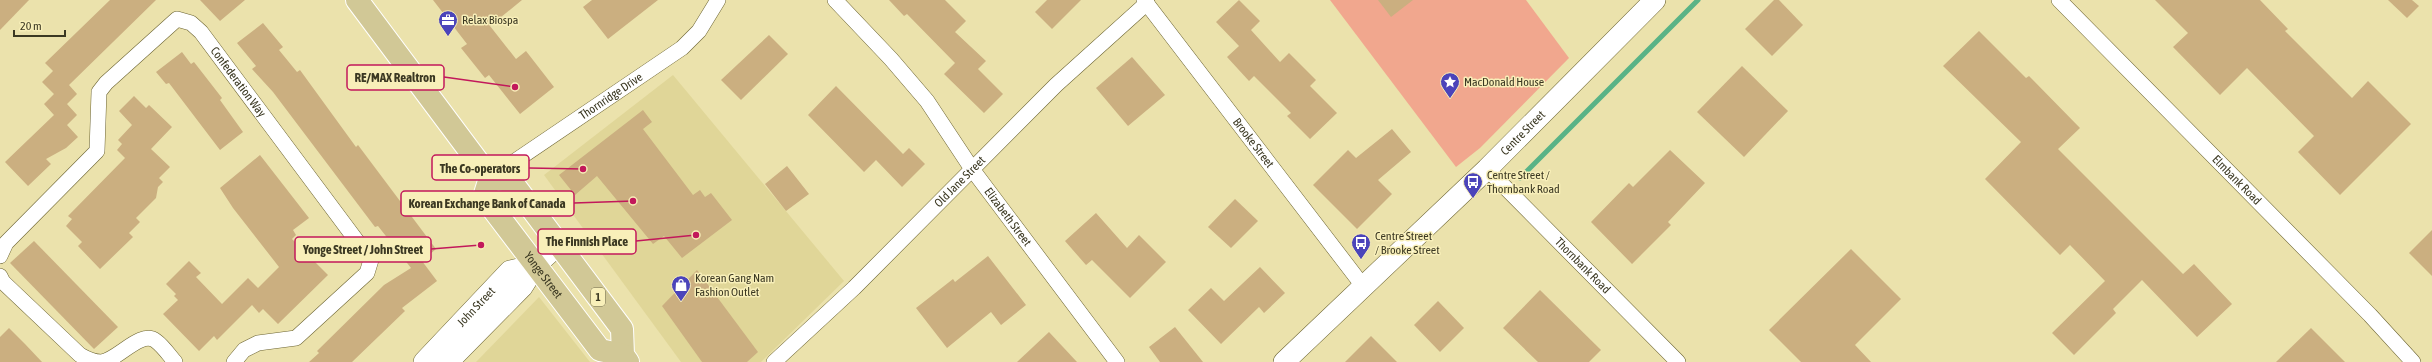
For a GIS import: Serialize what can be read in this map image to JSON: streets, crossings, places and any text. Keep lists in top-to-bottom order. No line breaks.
{"streets":{"main road":["Centre Street","Yonge Street","1","John Street"],"street":["Confederation Way","Thornridge Drive","Brooke Street","Elmbank Road","Old Jane Street","Elizabeth Street","Thornbank Road"]},"crossings":[["Thornridge Drive","Yonge Street"],["Centre Street","Brooke Street"],["Centre Street","Thornbank Road"],["Brooke Street","Old Jane Street"],["Old Jane Street","Elizabeth Street"],["Yonge Street","John Street"]],"places":{"office":["Relax Biospa"],"other":["RE/MAX Realtron","The Co-operators","Korean Exchange Bank of Canada","The Finnish Place","Yonge Street / John Street"],"place":["MacDonald House"],"bus stop":["Centre Street / Thornbank Road","Centre Street / Brooke Street"],"shop":["Korean Gang Nam Fashion Outlet"]},"scale_bar":"20 m"}
